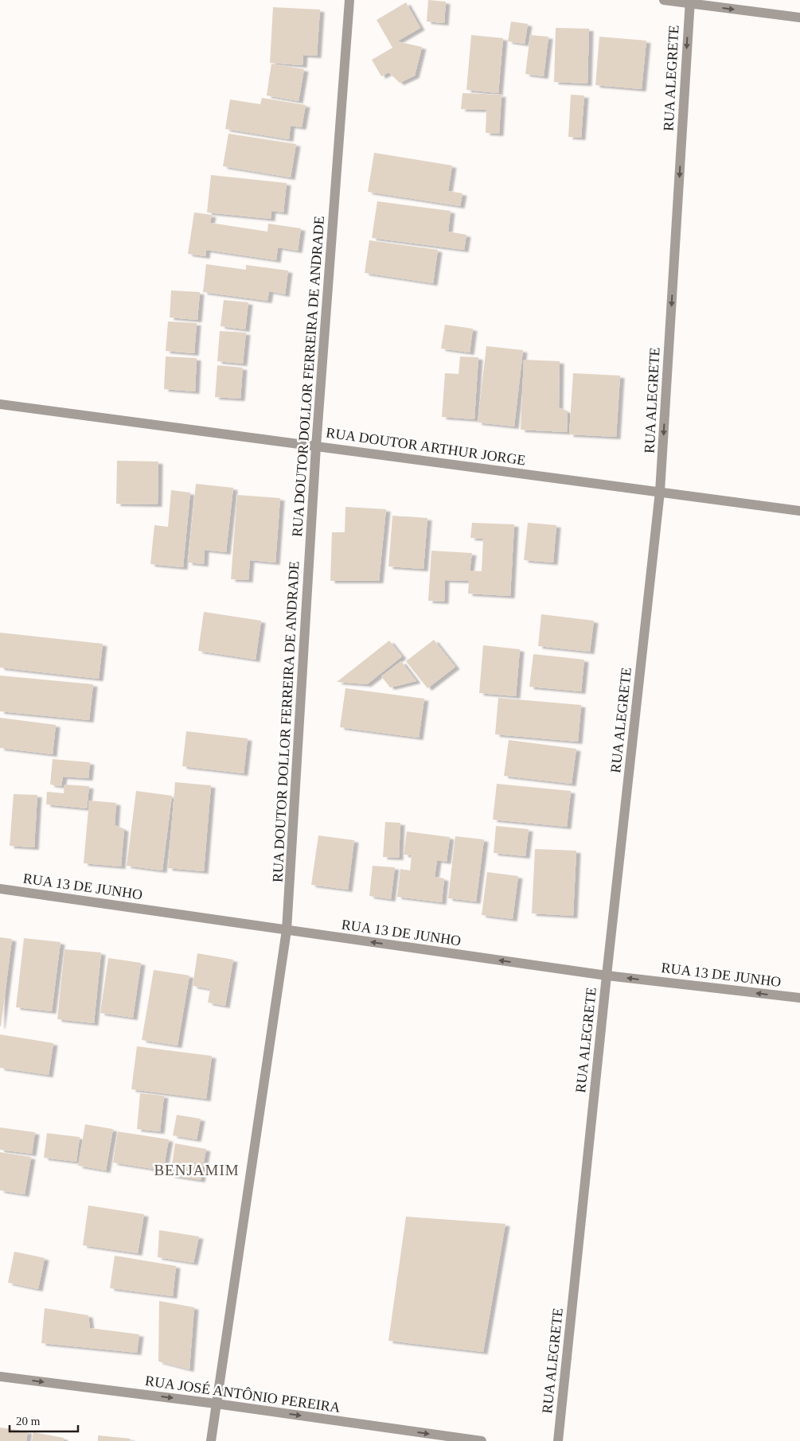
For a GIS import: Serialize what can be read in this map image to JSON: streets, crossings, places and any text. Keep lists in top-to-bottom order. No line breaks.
{"streets":{"street":["RUA ALEGRETE","RUA DOUTOR DOLLOR FERREIRA DE ANDRADE","RUA DOUTOR ARTHUR JORGE","RUA 13 DE JUNHO","RUA JOSÉ ANTÔNIO PEREIRA"]},"crossings":[["RUA ALEGRETE","RUA DOUTOR ARTHUR JORGE"],["RUA ALEGRETE","RUA 13 DE JUNHO"],["RUA DOUTOR DOLLOR FERREIRA DE ANDRADE","RUA DOUTOR ARTHUR JORGE"],["RUA DOUTOR DOLLOR FERREIRA DE ANDRADE","RUA 13 DE JUNHO"],["RUA DOUTOR DOLLOR FERREIRA DE ANDRADE","RUA JOSÉ ANTÔNIO PEREIRA"]],"one_way":["RUA 13 DE JUNHO","RUA JOSÉ ANTÔNIO PEREIRA"],"districts":["BENJAMIM"],"scale_bar":"20 m"}
